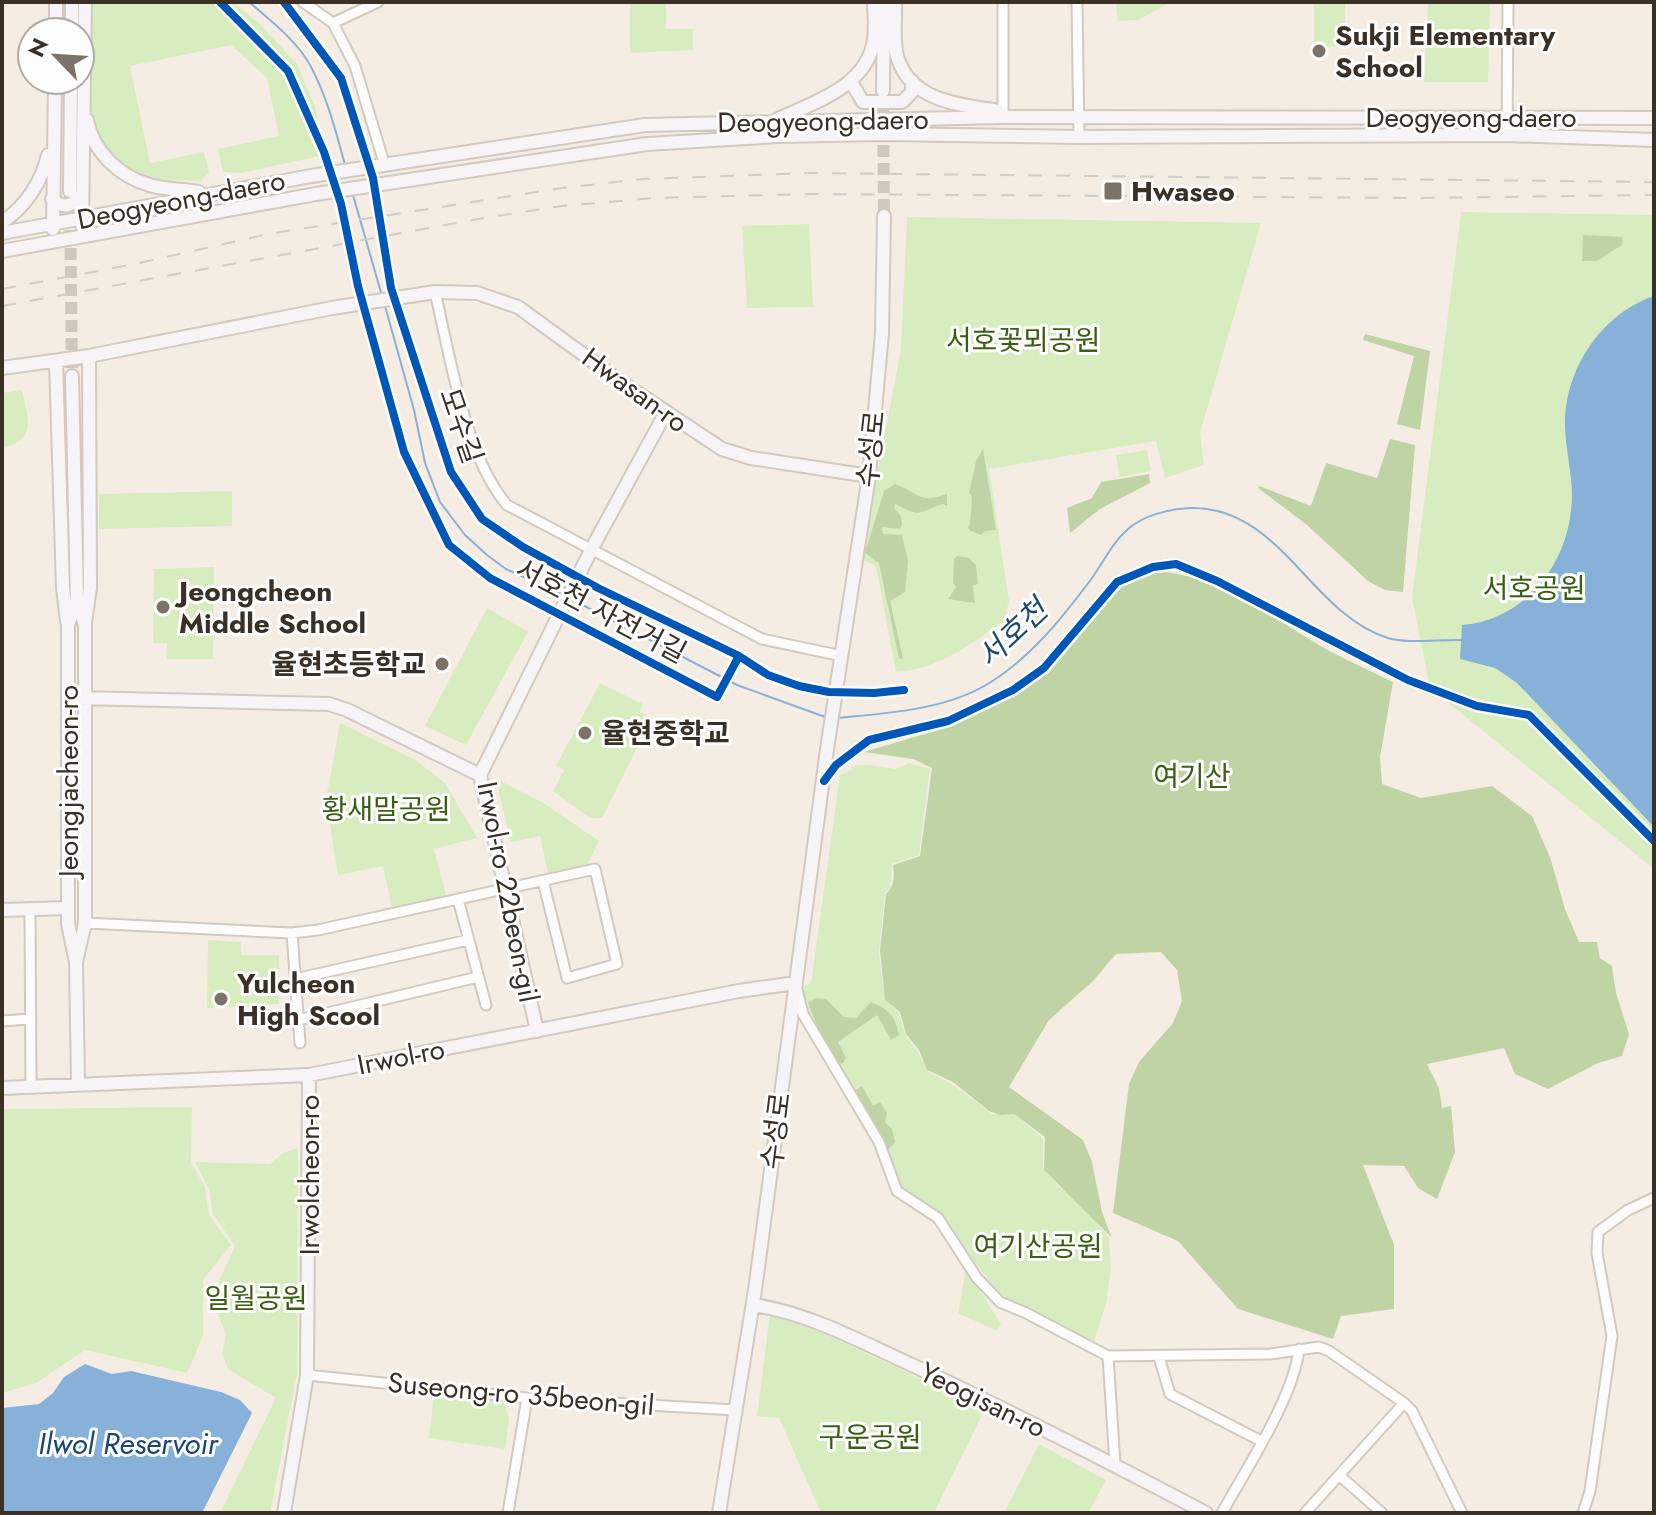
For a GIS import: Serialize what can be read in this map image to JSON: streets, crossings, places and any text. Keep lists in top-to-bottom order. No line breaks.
{"streets":{"street":["Deogyeong-daero","Hwasan-ro","수성로","Jeongjacheon-ro","Irwol-ro 22beon-gil","Irwol-ro","Irwolcheon-ro","Suseong-ro 35beon-gil","Yeogisan-ro"],"cycle path":["모수길","서호천 자전거길"]},"crossings":[["Hwasan-ro","수성로"],["Hwasan-ro","Irwol-ro 22beon-gil"],["수성로","Irwol-ro"],["수성로","Suseong-ro 35beon-gil"],["수성로","Yeogisan-ro"],["Jeongjacheon-ro","Irwol-ro"],["Irwol-ro 22beon-gil","Irwol-ro"],["Irwol-ro","Irwolcheon-ro"],["Irwolcheon-ro","Suseong-ro 35beon-gil"]],"water":["서호천","Ilwol Reservoir"],"parks":["서호꽃뫼공원","서호공원","여기산","황새말공원","여기산공원","일월공원","구운공원"],"places":{"other":["Sukji Elementary School","Jeongcheon Middle School","율현초등학교","율현중학교","Yulcheon High Scool"],"transit":["Hwaseo"]},"north":"top left"}
